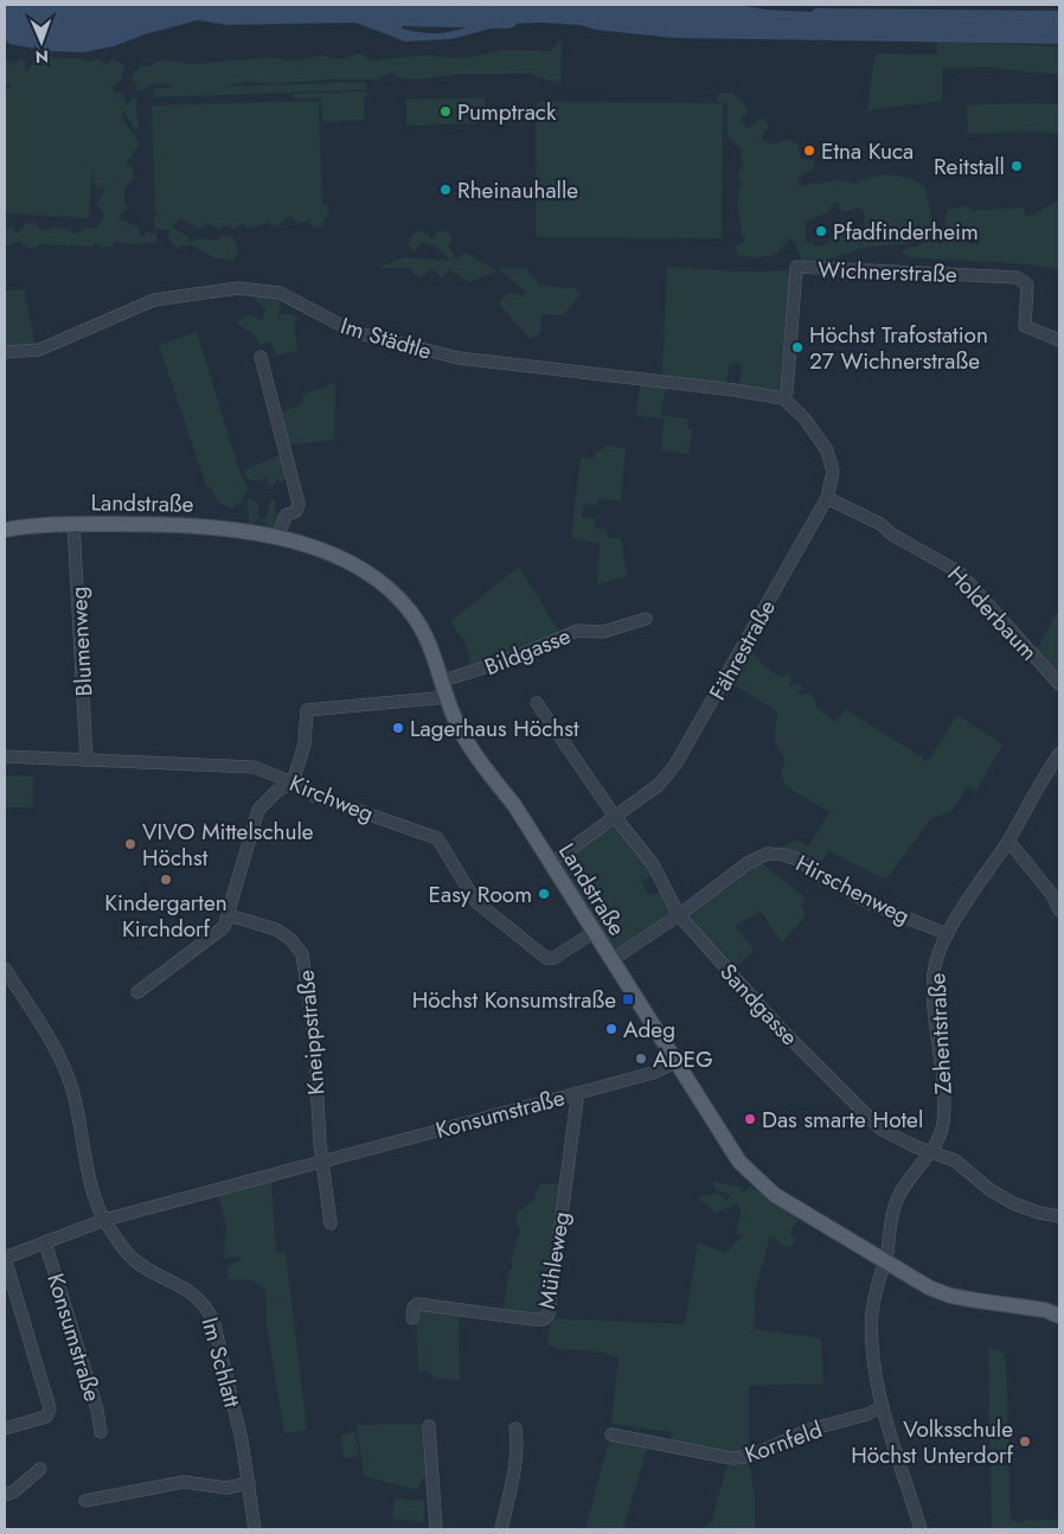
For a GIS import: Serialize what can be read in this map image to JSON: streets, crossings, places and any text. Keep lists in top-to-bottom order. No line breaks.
{"streets":{"main road":["Landstraße"],"street":["Wichnerstraße","Im Städtle","Holderbaum","Blumenweg","Fährestraße","Bildgasse","Kirchweg","Hirschenweg","Sandgasse","Kneippstraße","Zehentstraße","Konsumstraße","Mühleweg","Im Schlatt","Kornfeld"]},"crossings":[["Wichnerstraße","Im Städtle"],["Wichnerstraße","Fährestraße"],["Im Städtle","Fährestraße"],["Landstraße","Blumenweg"],["Landstraße","Fährestraße"],["Landstraße","Bildgasse"],["Landstraße","Kirchweg"],["Landstraße","Hirschenweg"],["Landstraße","Zehentstraße"],["Landstraße","Konsumstraße"],["Holderbaum","Fährestraße"],["Blumenweg","Kirchweg"],["Fährestraße","Sandgasse"],["Hirschenweg","Sandgasse"],["Hirschenweg","Zehentstraße"],["Sandgasse","Zehentstraße"],["Kneippstraße","Konsumstraße"],["Zehentstraße","Kornfeld"],["Konsumstraße","Mühleweg"],["Konsumstraße","Im Schlatt"]],"places":{"other":["Pumptrack","Etna Kuca","Reitstall","Rheinauhalle","Pfadfinderheim","Höchst Trafostation 27 Wichnerstraße","Lagerhaus Höchst","VIVO Mittelschule Höchst","Kindergarten Kirchdorf","Easy Room","Adeg","ADEG","Das smarte Hotel","Volksschule Höchst Unterdorf"],"transit":["Höchst Konsumstraße"]},"north":"bottom"}
